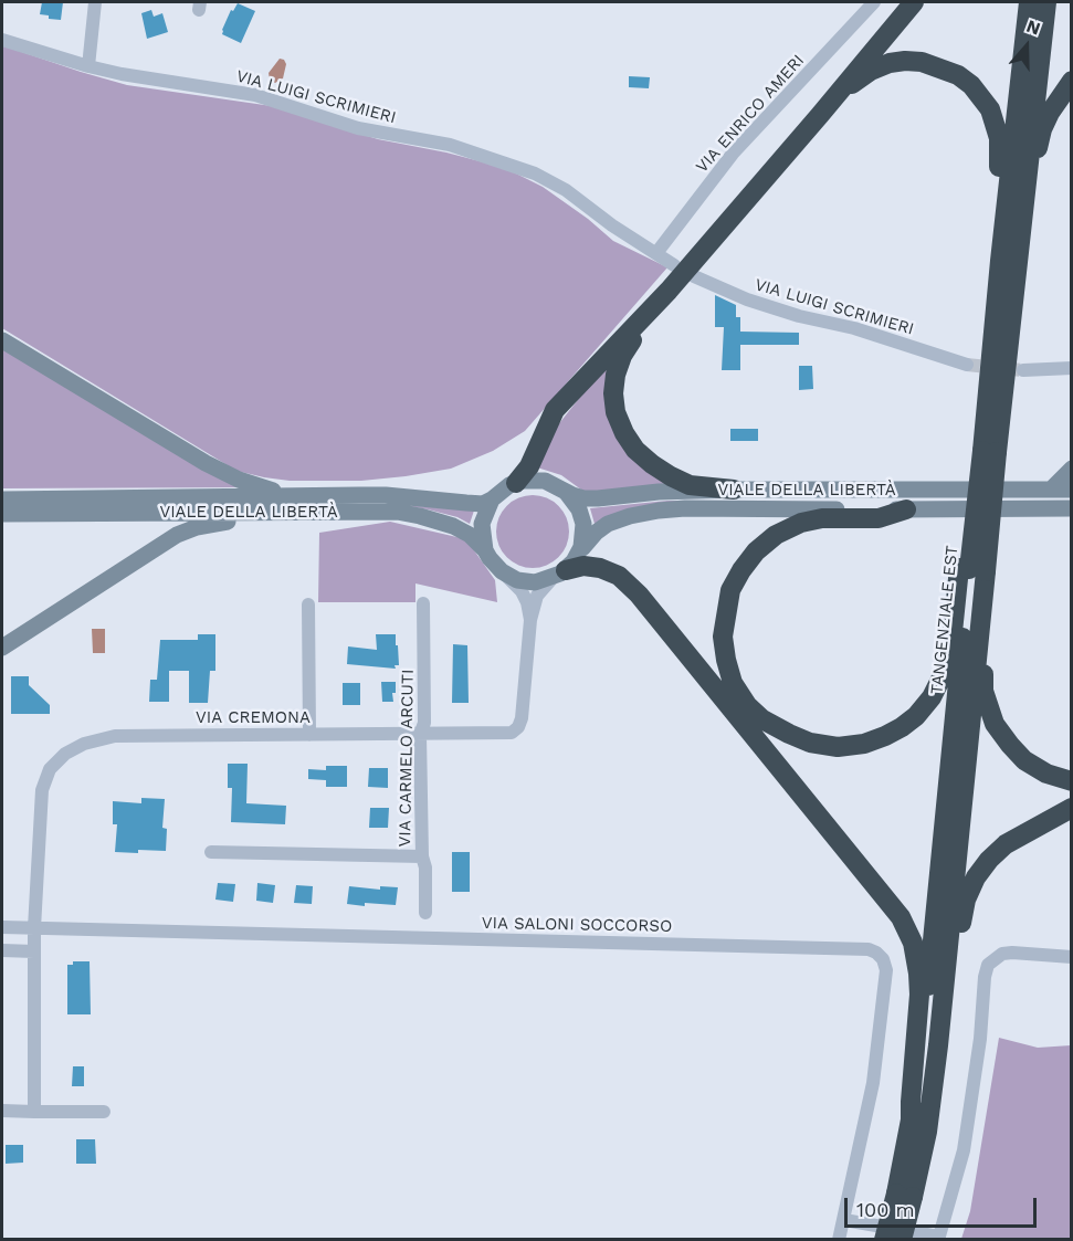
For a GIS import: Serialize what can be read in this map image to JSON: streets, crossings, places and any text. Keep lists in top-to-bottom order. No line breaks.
{"streets":{"highway":["TANGENZIALE EST"],"main road":["VIALE DELLA LIBERTÀ"],"street":["VIA LUIGI SCRIMIERI","VIA ENRICO AMERI","VIA CREMONA","VIA CARMELO ARCUTI","VIA SALONI SOCCORSO"]},"crossings":[["VIA LUIGI SCRIMIERI","VIA ENRICO AMERI"],["VIALE DELLA LIBERTÀ","VIA CREMONA"],["VIA CREMONA","VIA CARMELO ARCUTI"],["VIA CREMONA","VIA SALONI SOCCORSO"]],"scale_bar":"100 m","north":"top"}
